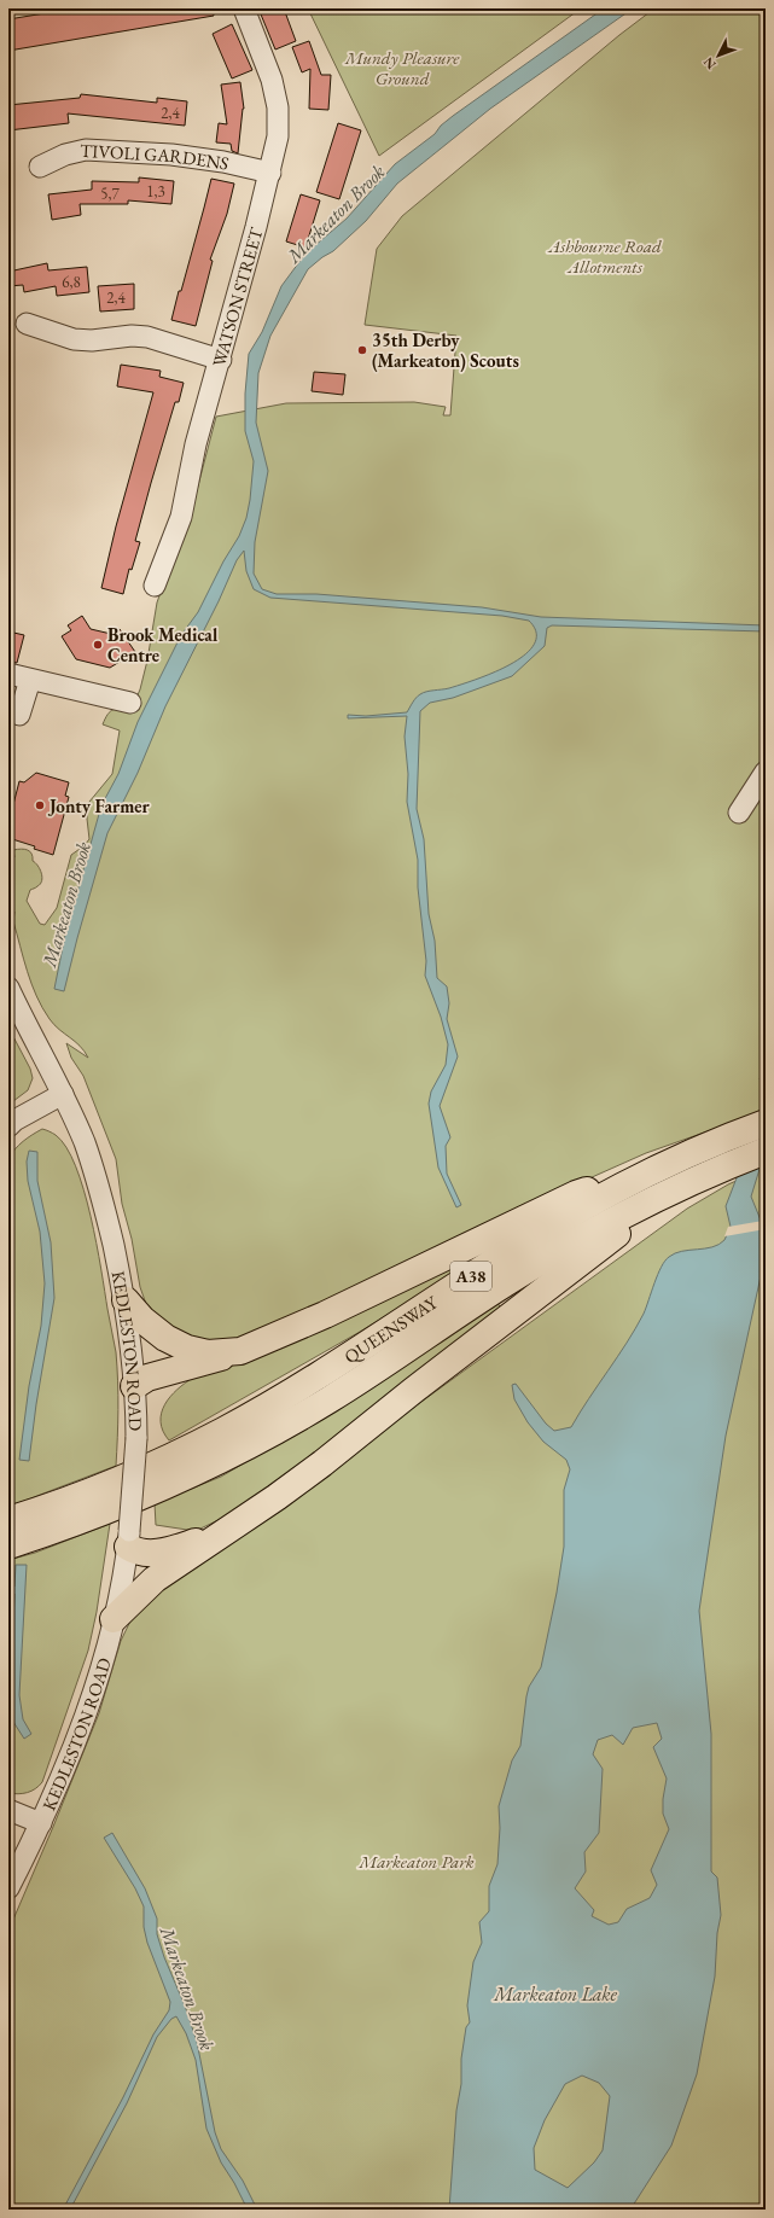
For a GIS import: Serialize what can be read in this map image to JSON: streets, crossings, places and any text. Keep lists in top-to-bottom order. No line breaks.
{"streets":{"highway":["A38","QUEENSWAY"],"street":["TIVOLI GARDENS","WATSON STREET","KEDLESTON ROAD"]},"crossings":[["TIVOLI GARDENS","WATSON STREET"]],"water":["Markeaton Brook","Markeaton Lake"],"parks":["Mundy Pleasure Ground","Ashbourne Road Allotments","Markeaton Park"],"places":["35th Derby (Markeaton) Scouts","Brook Medical Centre","Jonty Farmer"],"house_numbers":["2,4","1,3","5,7","6,8","2,4"],"north":"bottom left"}
